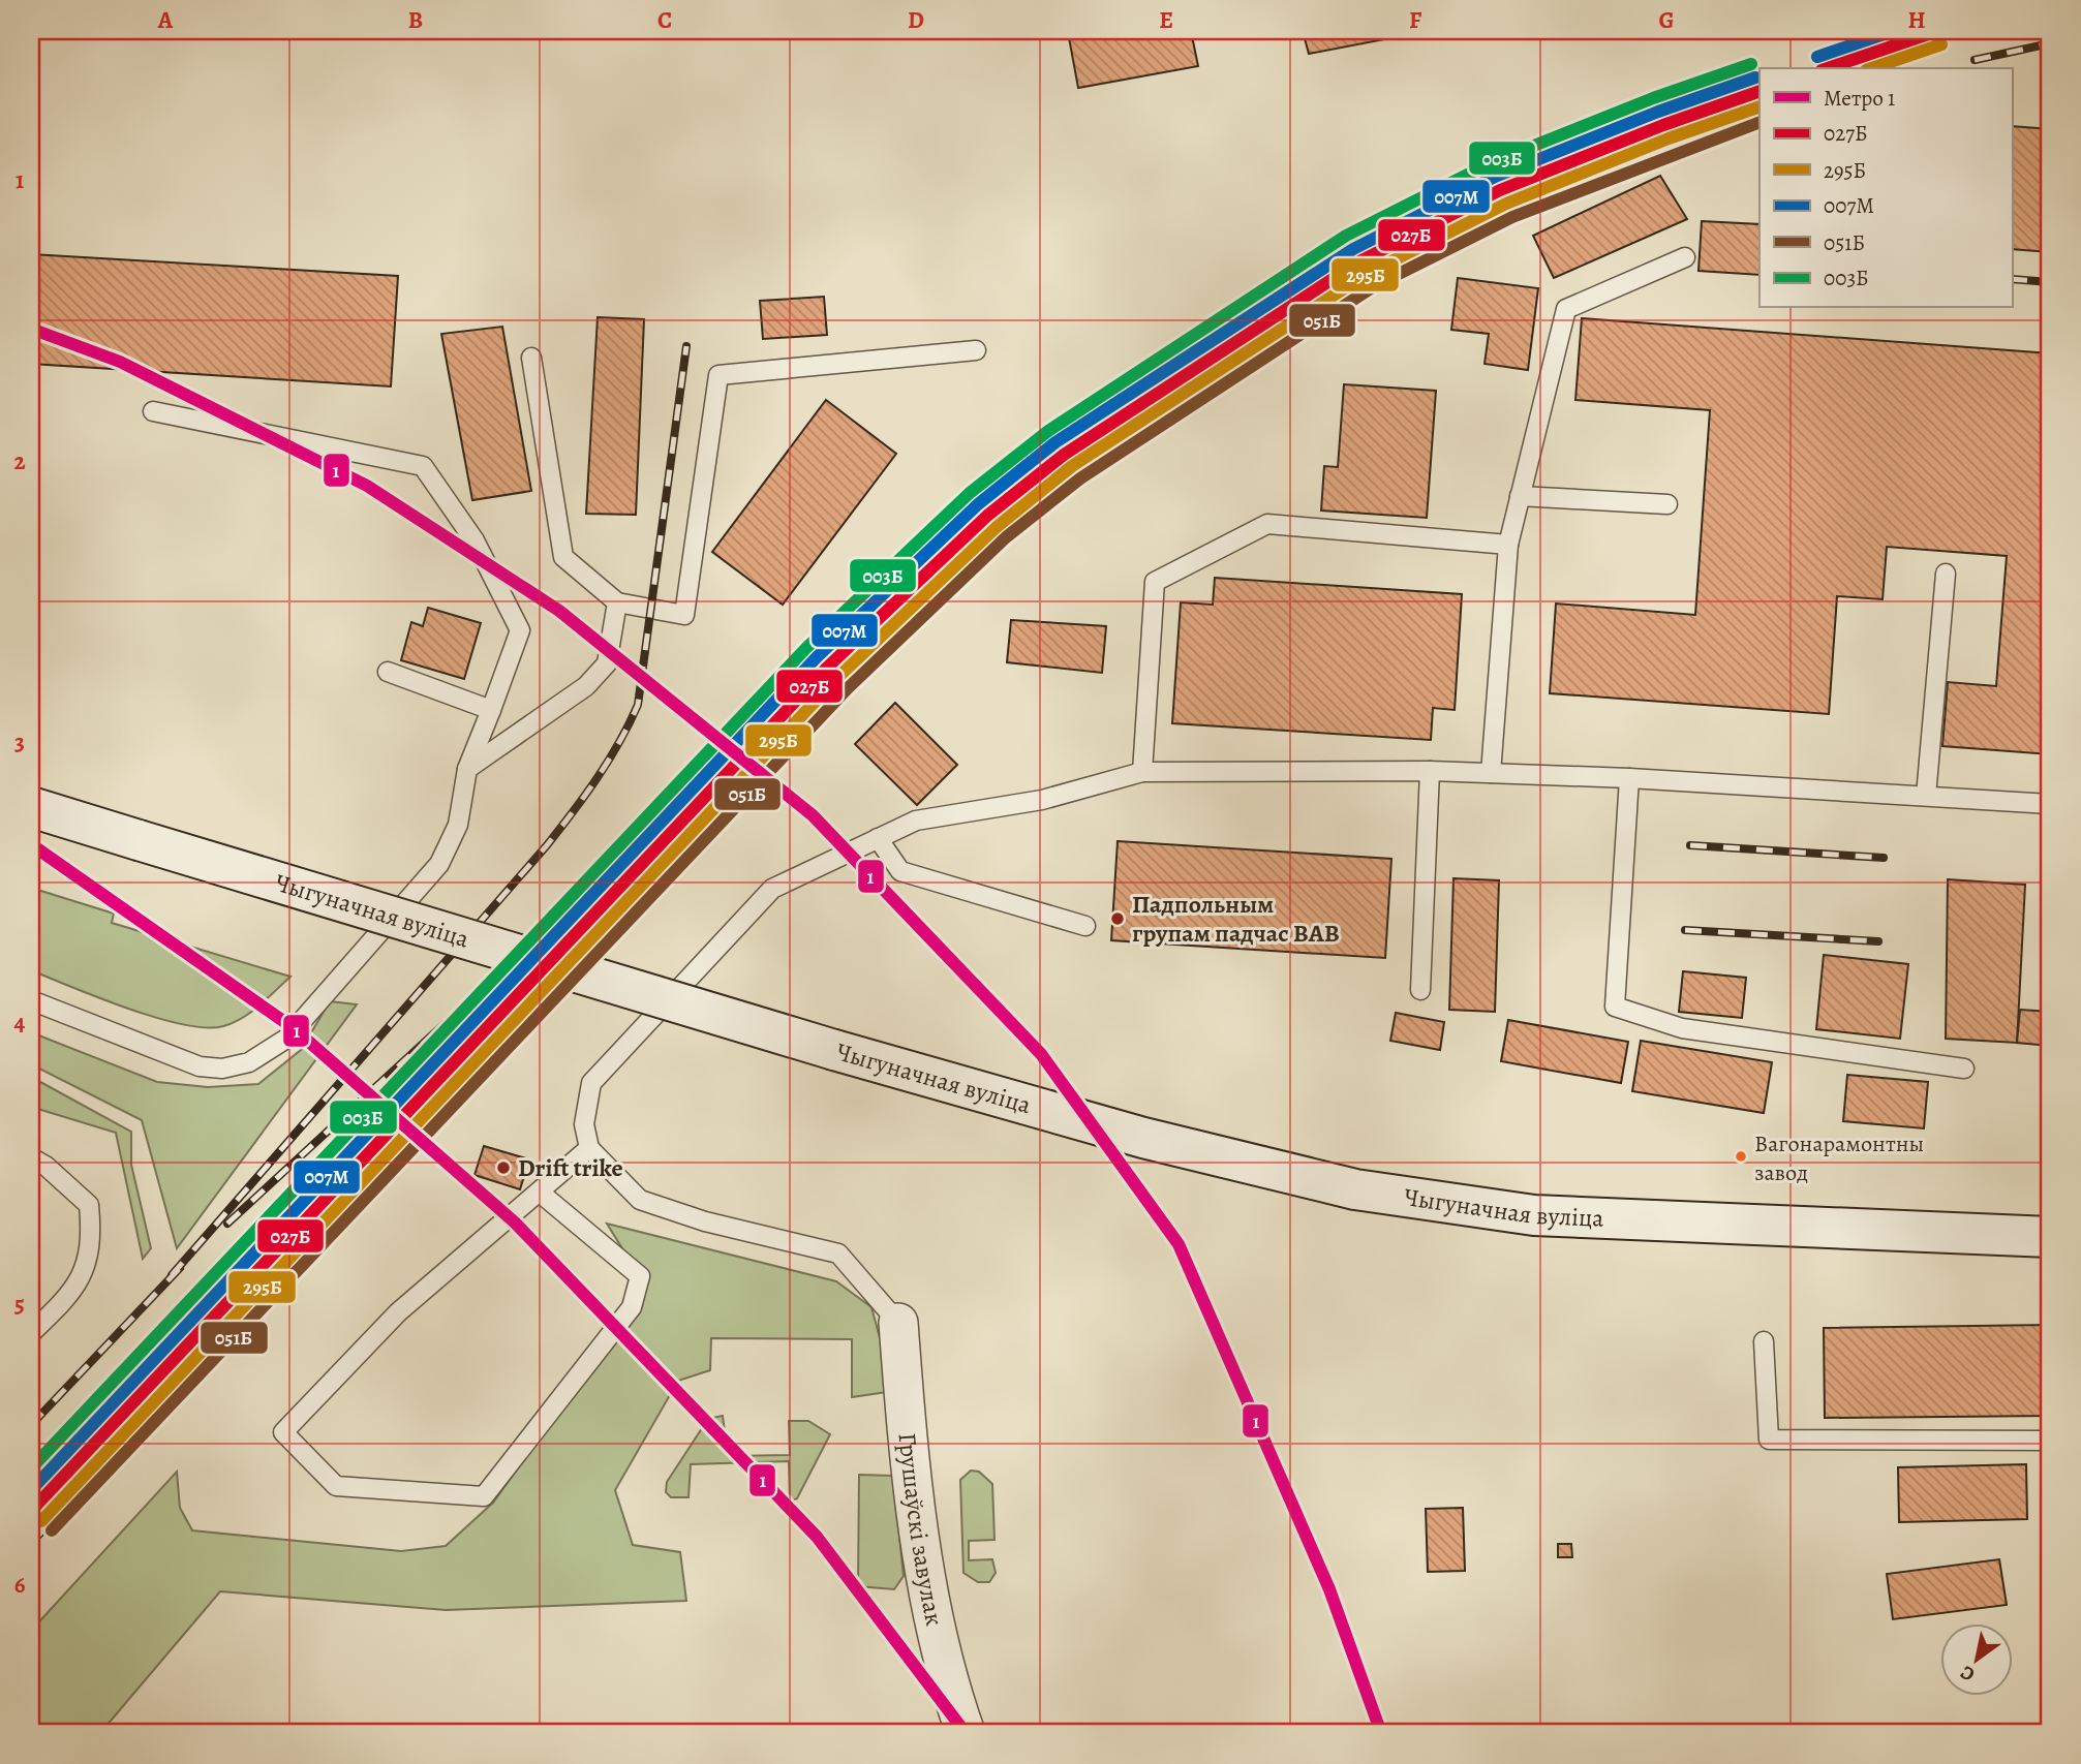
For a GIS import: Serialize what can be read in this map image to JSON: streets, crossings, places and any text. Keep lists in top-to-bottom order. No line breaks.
{"streets":{"main road":["Чыгуначная вуліца"],"street":["Грушаўскі завулак"]},"places":["Падпольным групам падчас ВАВ","Вагонарамонтны завод","Drift trike"],"lines":["transit line 027Б","transit line 007М","transit line 295Б","transit line 003Б","transit line 051Б","metro line 1"],"legend":["Метро 1","027Б","295Б","007М","051Б","003Б"],"north":"bottom left","grid":{"columns":["A","B","C","D","E","F","G","H"],"rows":["1","2","3","4","5","6"]}}
